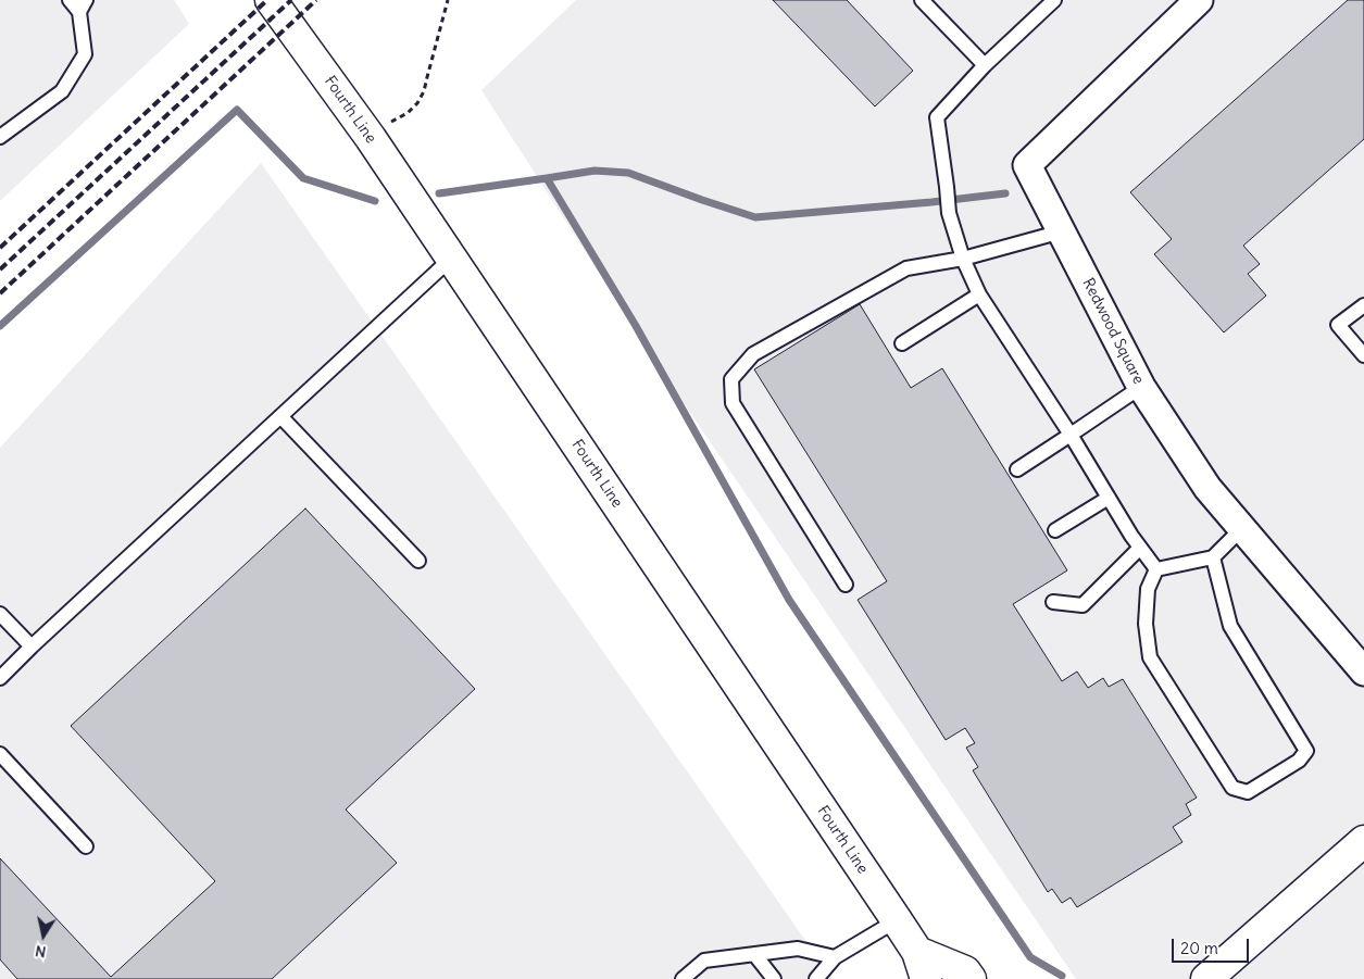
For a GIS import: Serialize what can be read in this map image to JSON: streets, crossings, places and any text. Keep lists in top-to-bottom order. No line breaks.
{"streets":{"street":["Fourth Line","Redwood Square"]},"scale_bar":"20 m","north":"bottom"}
